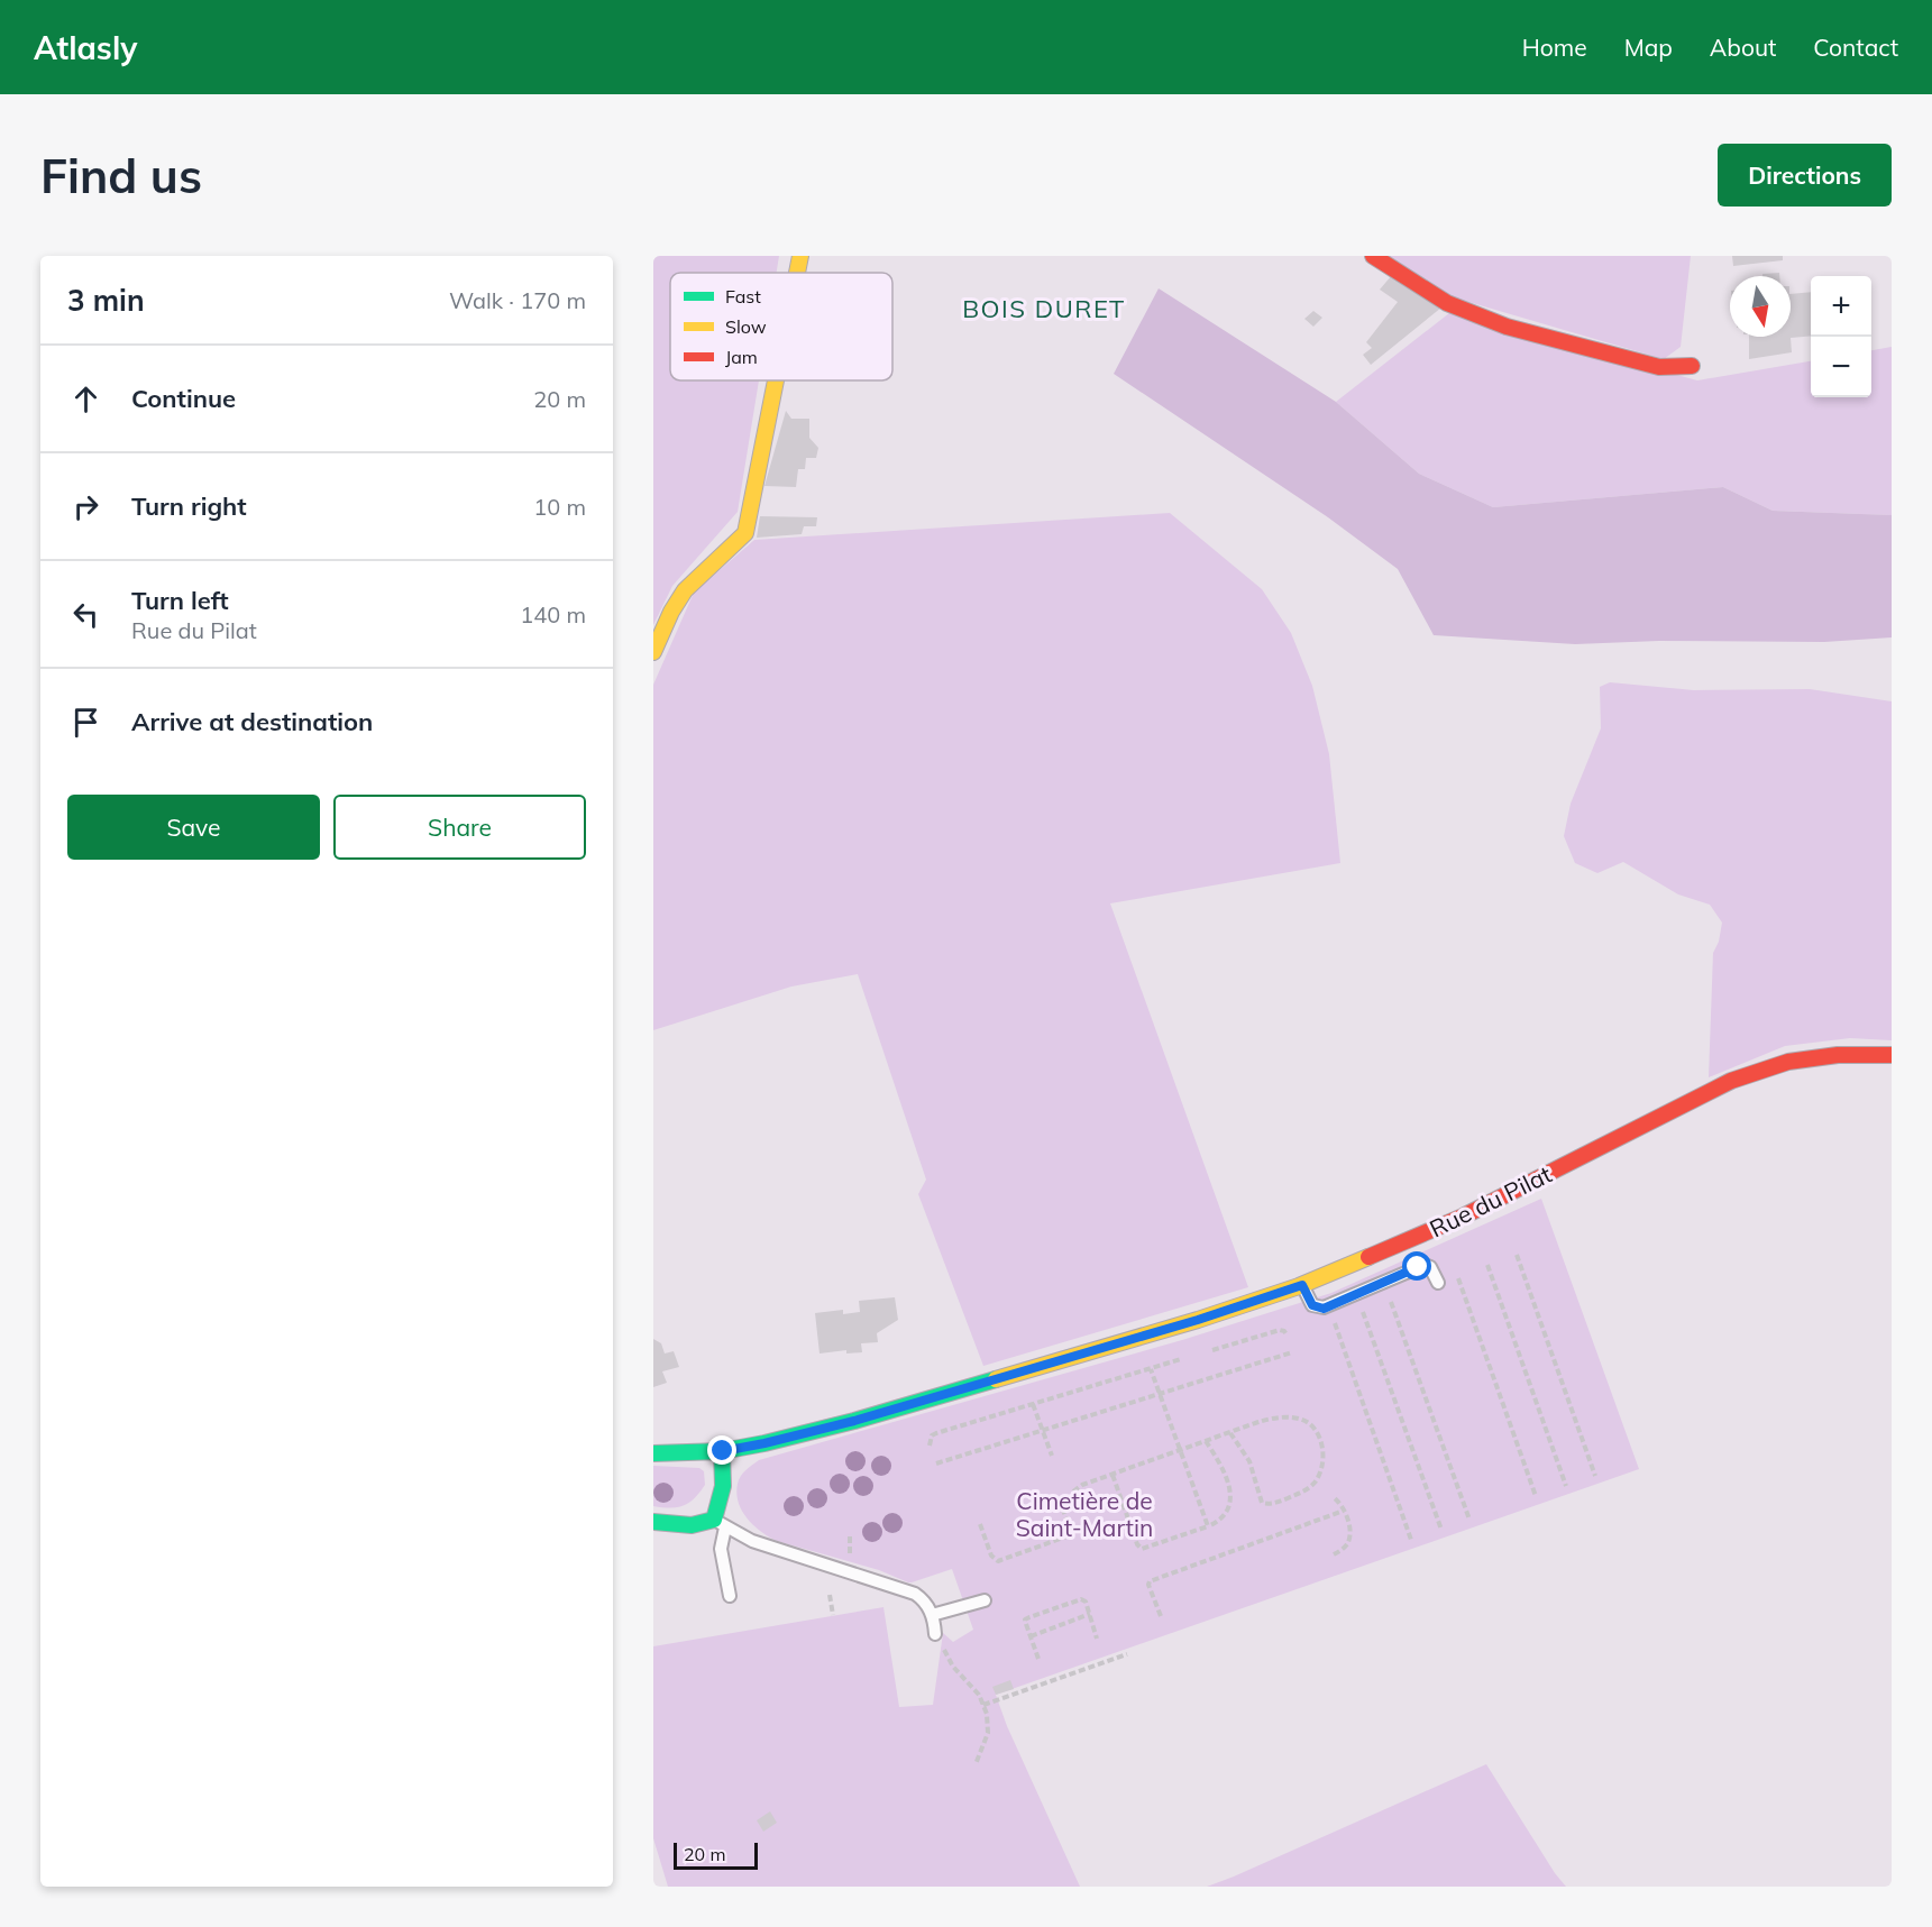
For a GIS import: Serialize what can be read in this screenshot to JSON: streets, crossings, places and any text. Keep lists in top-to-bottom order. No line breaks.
{"streets":{"main road":["Rue du Pilat"]},"districts":["BOIS DURET"],"parks":["Cimetière de Saint-Martin"],"legend":["Fast","Slow","Jam"],"scale_bar":"20 m","north":"bottom","page":{"header":"Atlasly","nav":["Home","Map","About","Contact"],"buttons":["Directions",["Save","Share"]],"title":"Find us","heading":["3 min","Walk · 170 m"],"map_buttons":["+","−"],"list":[["Continue","20 m"],["Turn right","10 m"],["Turn left","Rue du Pilat","140 m"],"Arrive at destination"],"scale":"20 m"}}
